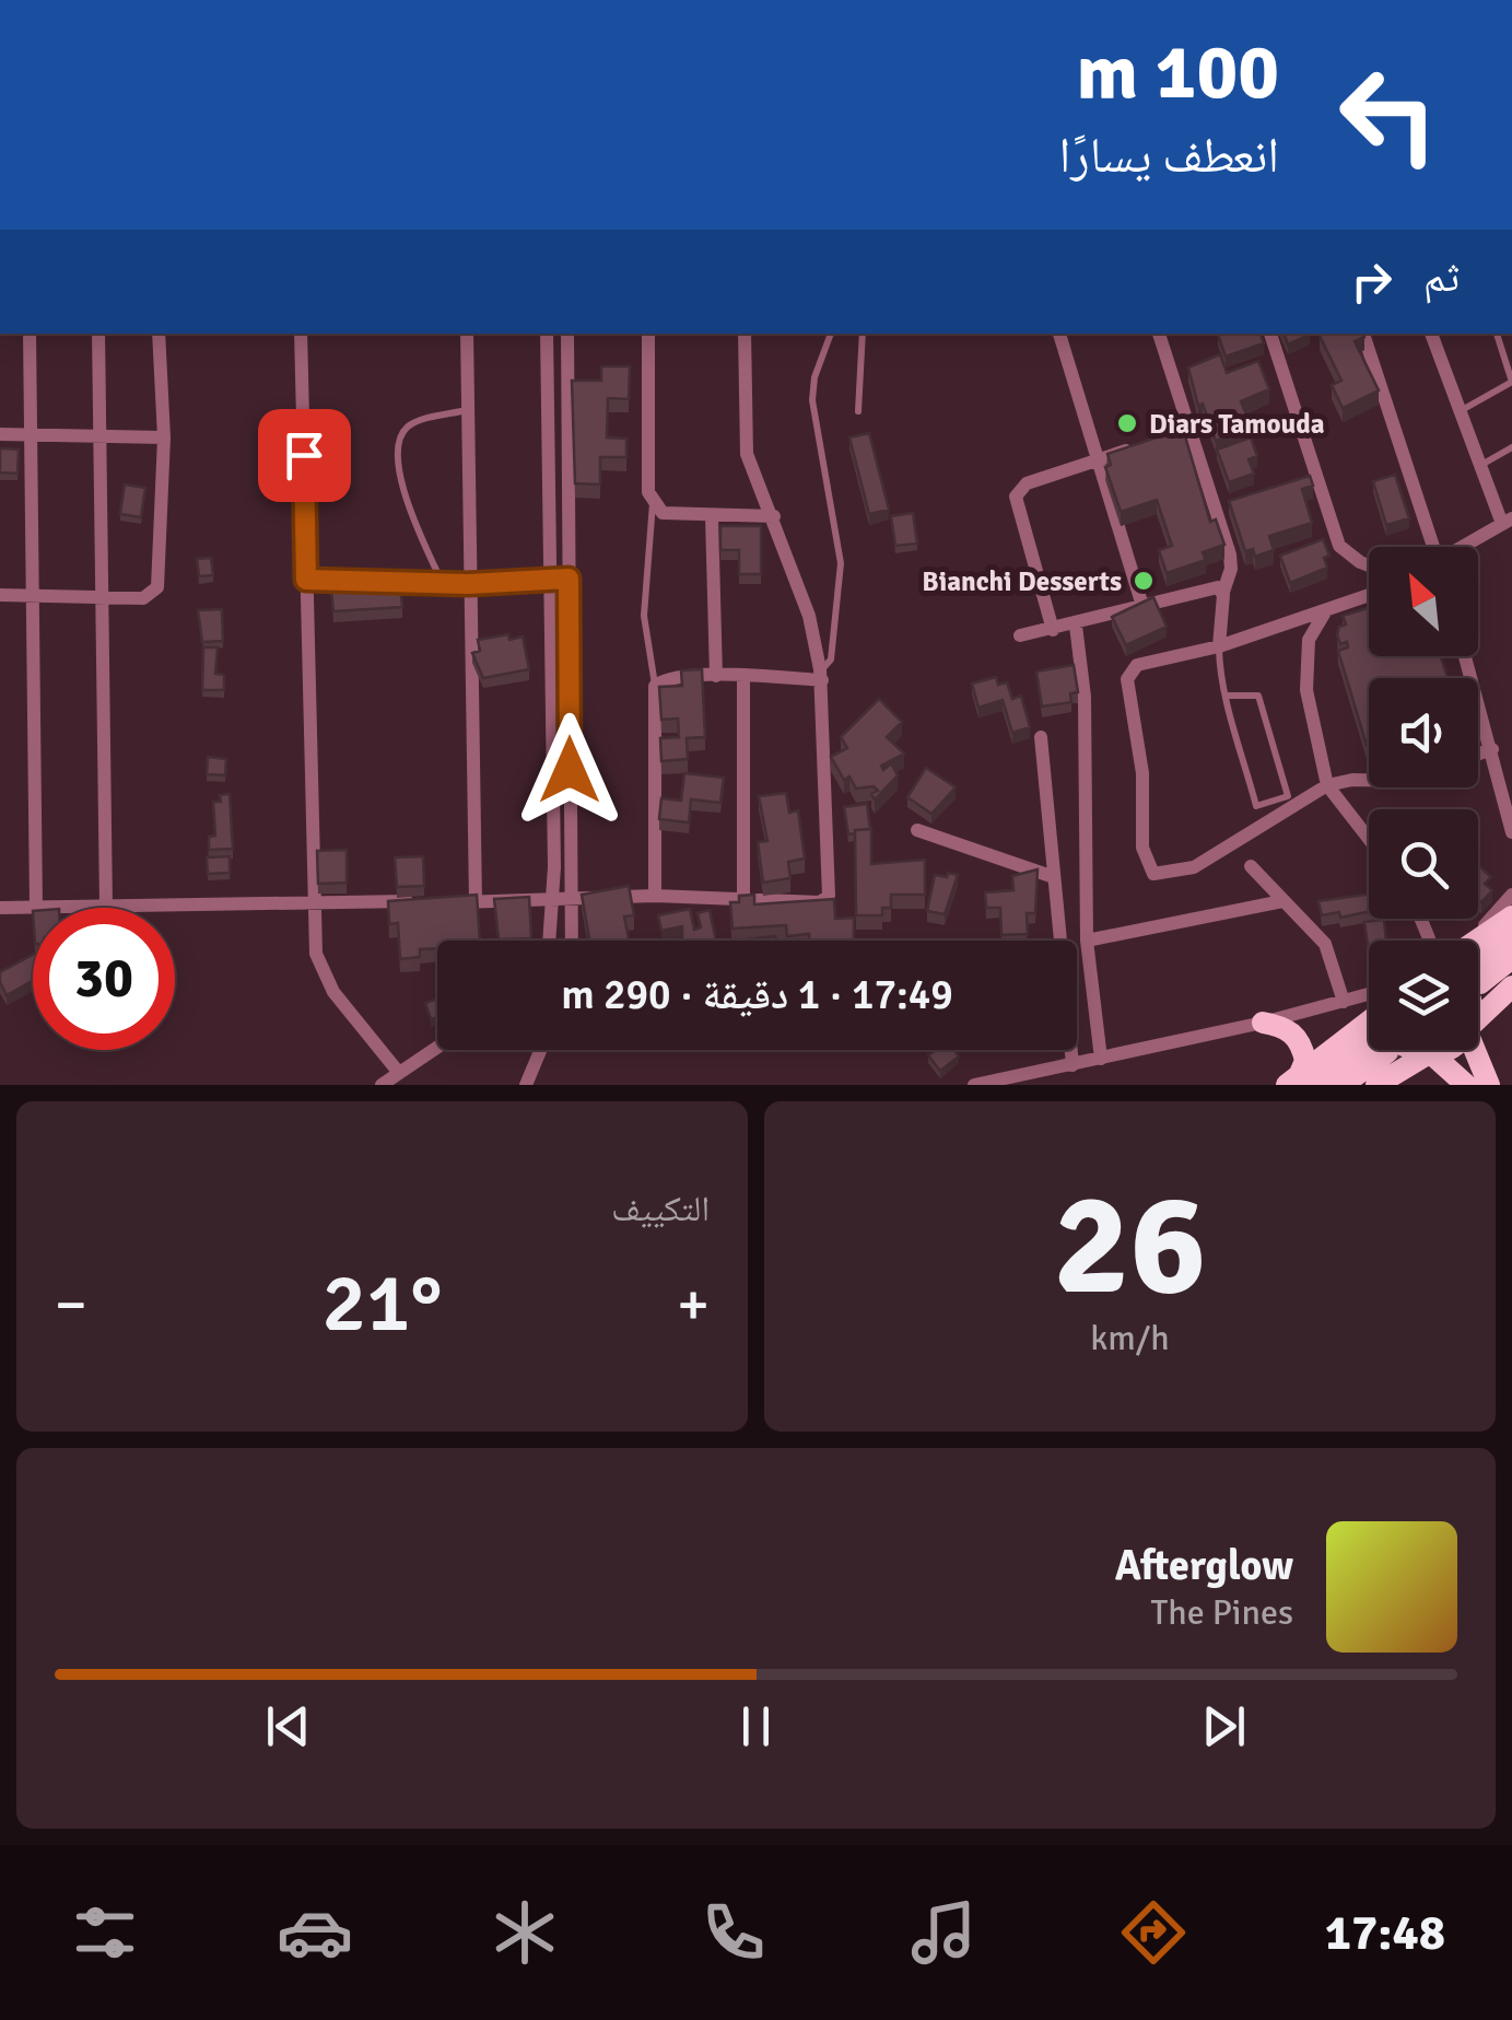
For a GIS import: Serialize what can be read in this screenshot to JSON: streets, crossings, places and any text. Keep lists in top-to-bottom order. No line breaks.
{"places":["Diars Tamouda","Bianchi Desserts"],"north":"top left","page":{"turn":["100 m","انعطف يسارًا"],"then":"ثم","limit":"30","trip":"17:49 · 1 دقيقة · 290 m","tile":[["26","km/h"],"التكييف"],"heat":["−","21°","+"],"song":["Afterglow","The Pines"],"tabs":"17:48"}}
